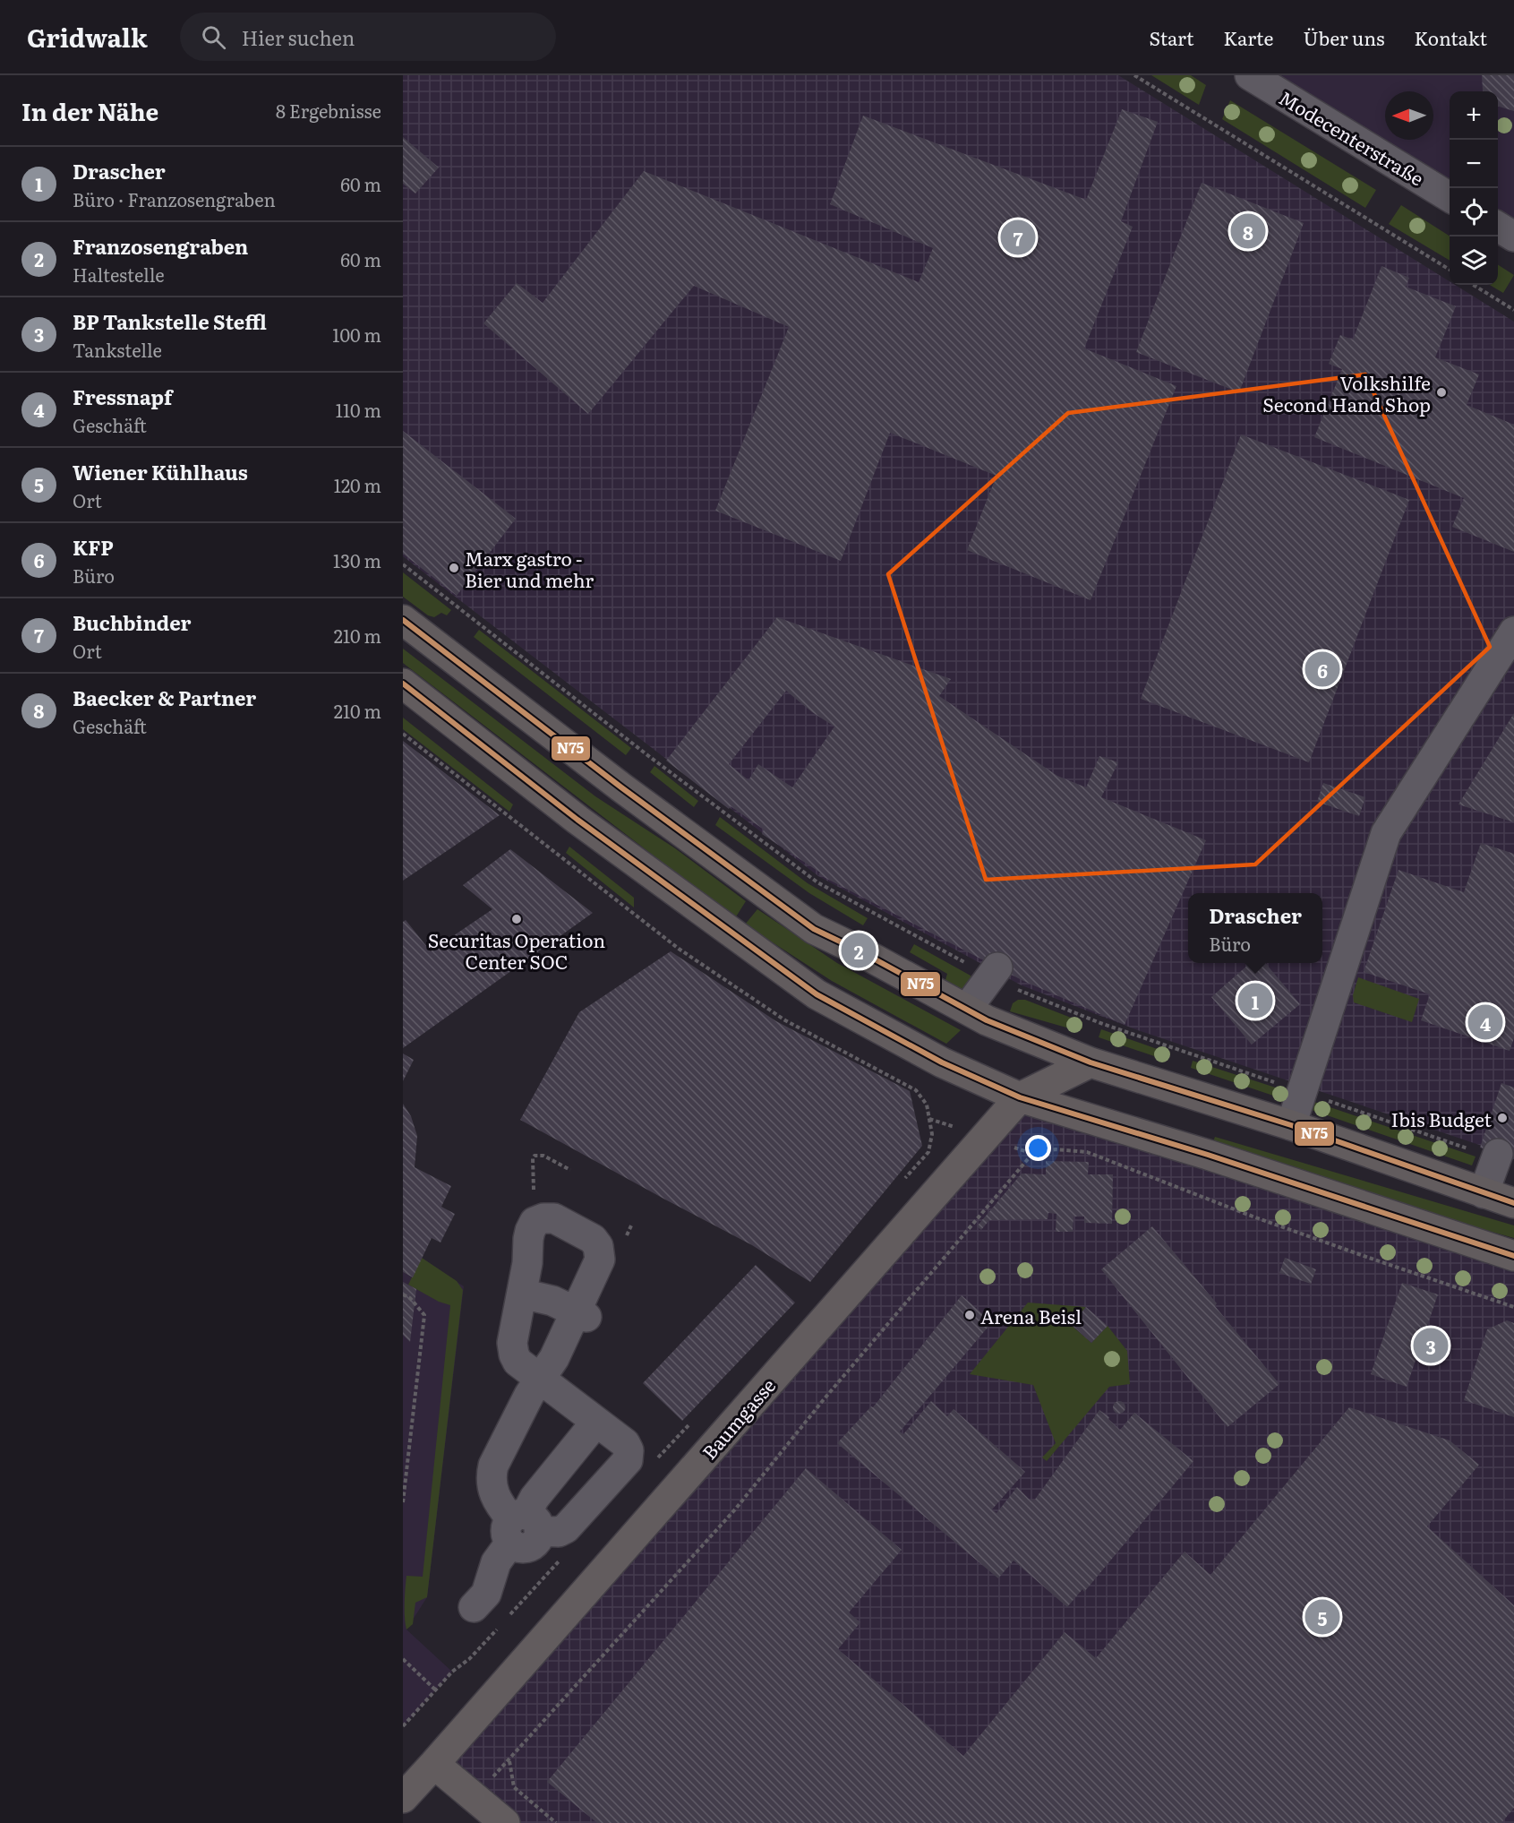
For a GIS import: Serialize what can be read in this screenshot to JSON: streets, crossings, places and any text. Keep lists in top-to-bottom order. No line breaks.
{"streets":{"main road":["Baumgasse"],"street":["Modecenterstraße"]},"places":["Volkshilfe Second Hand Shop","Marx gastro - Bier und mehr","Securitas Operation Center SOC","Ibis Budget","Arena Beisl"],"lines":["transit line N75"],"north":"left","page":{"header":"Gridwalk","search":"Hier suchen","nav":["Start","Karte","Über uns","Kontakt"],"heading":["In der Nähe","8 Ergebnisse"],"map_buttons":["+","−"],"list":[{"mark":"1","name":"Drascher","note":"Büro · Franzosengraben","value":"60 m"},{"mark":"2","name":"Franzosengraben","note":"Haltestelle","value":"60 m"},{"mark":"3","name":"BP Tankstelle Steffl","note":"Tankstelle","value":"100 m"},{"mark":"4","name":"Fressnapf","note":"Geschäft","value":"110 m"},{"mark":"5","name":"Wiener Kühlhaus","note":"Ort","value":"120 m"},{"mark":"6","name":"KFP","note":"Büro","value":"130 m"},{"mark":"7","name":"Buchbinder","note":"Ort","value":"210 m"},{"mark":"8","name":"Baecker & Partner","note":"Geschäft","value":"210 m"}],"pins":["8","7","6","2","1","4","3","5"],"popup":["Drascher","Büro"]}}
